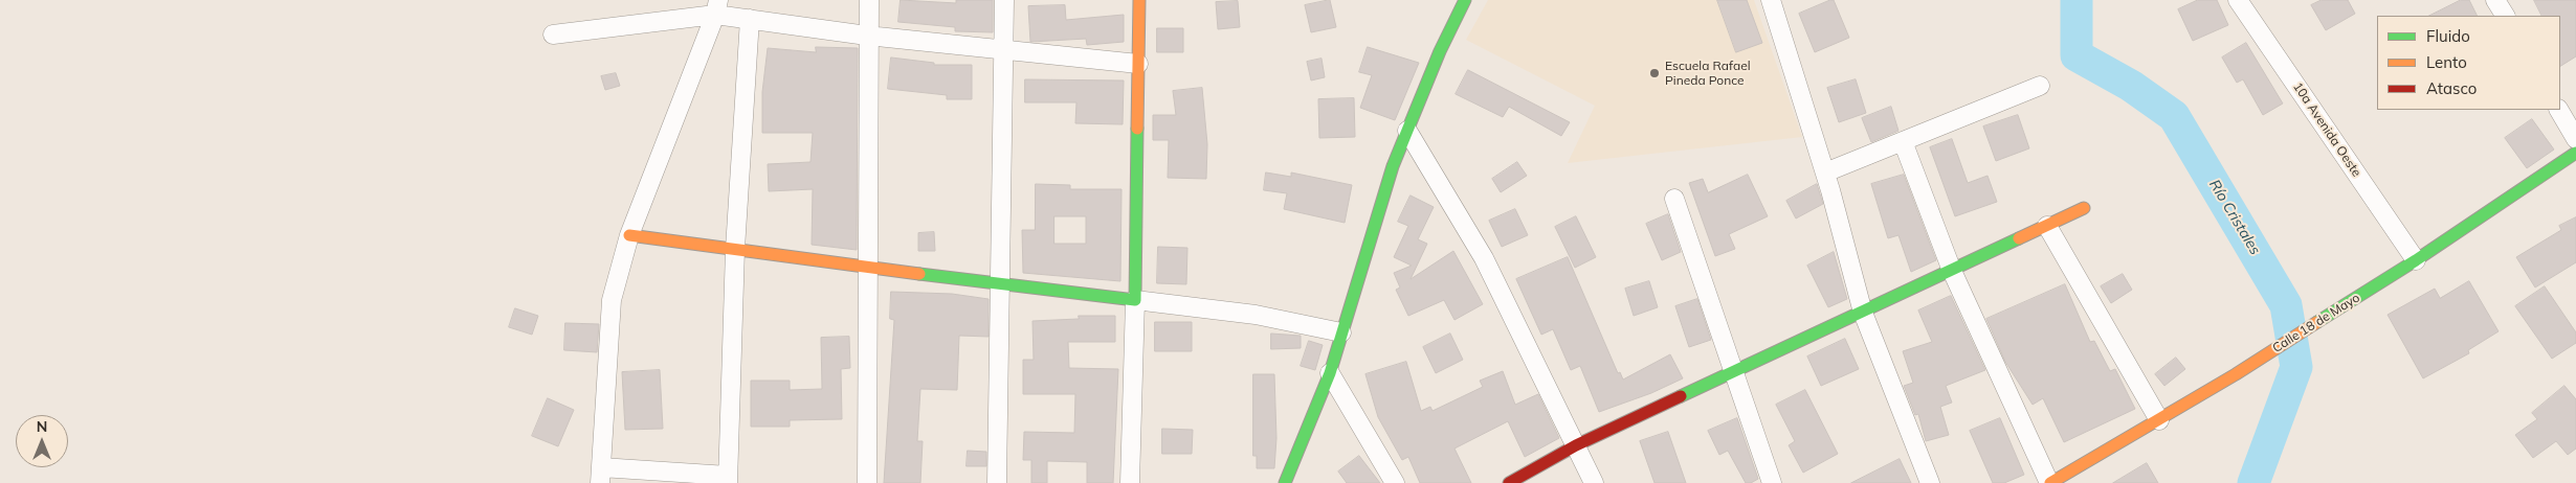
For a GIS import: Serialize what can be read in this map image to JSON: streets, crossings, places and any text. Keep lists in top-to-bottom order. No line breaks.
{"streets":{"street":["10a Avenida Oeste","Calle 18 de Mayo"]},"crossings":[["10a Avenida Oeste","Calle 18 de Mayo"]],"water":["Río Cristales"],"places":["Escuela Rafael Pineda Ponce"],"legend":["Fluido","Lento","Atasco"],"north":"top"}
